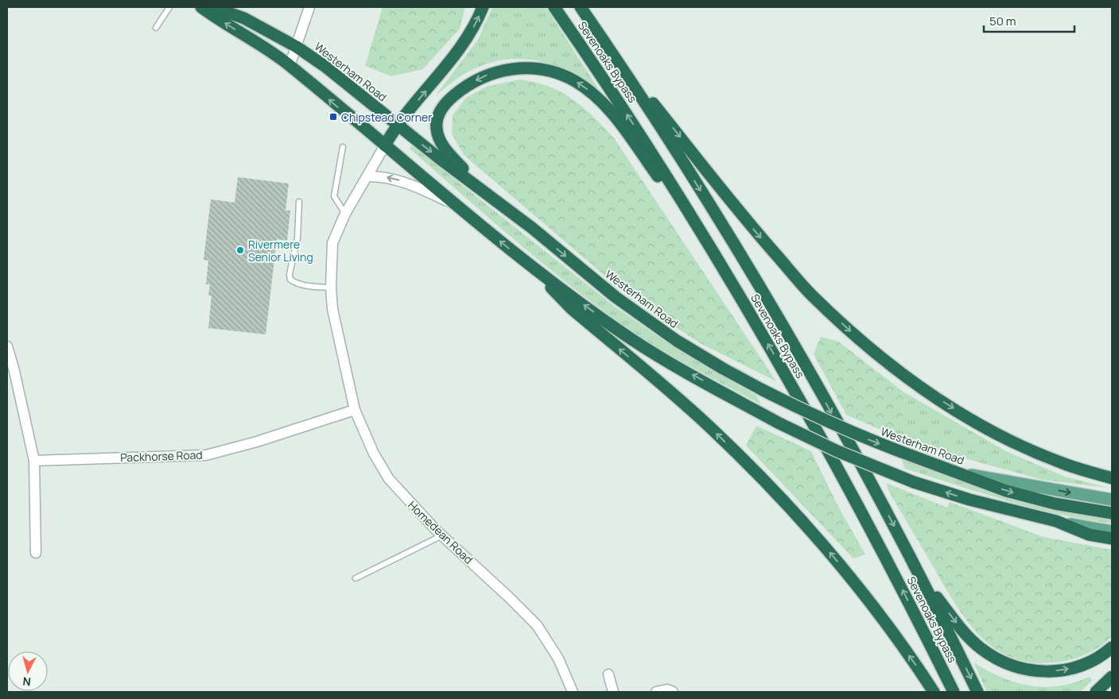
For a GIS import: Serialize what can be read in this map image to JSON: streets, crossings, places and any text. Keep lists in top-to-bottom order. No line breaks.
{"streets":{"highway":["Sevenoaks Bypass","Westerham Road"],"street":["Packhorse Road","Homedean Road"]},"crossings":[["Packhorse Road","Homedean Road"]],"places":{"transit":["Chipstead Corner"],"other":["Rivermere Senior Living"]},"scale_bar":"50 m","north":"bottom"}
